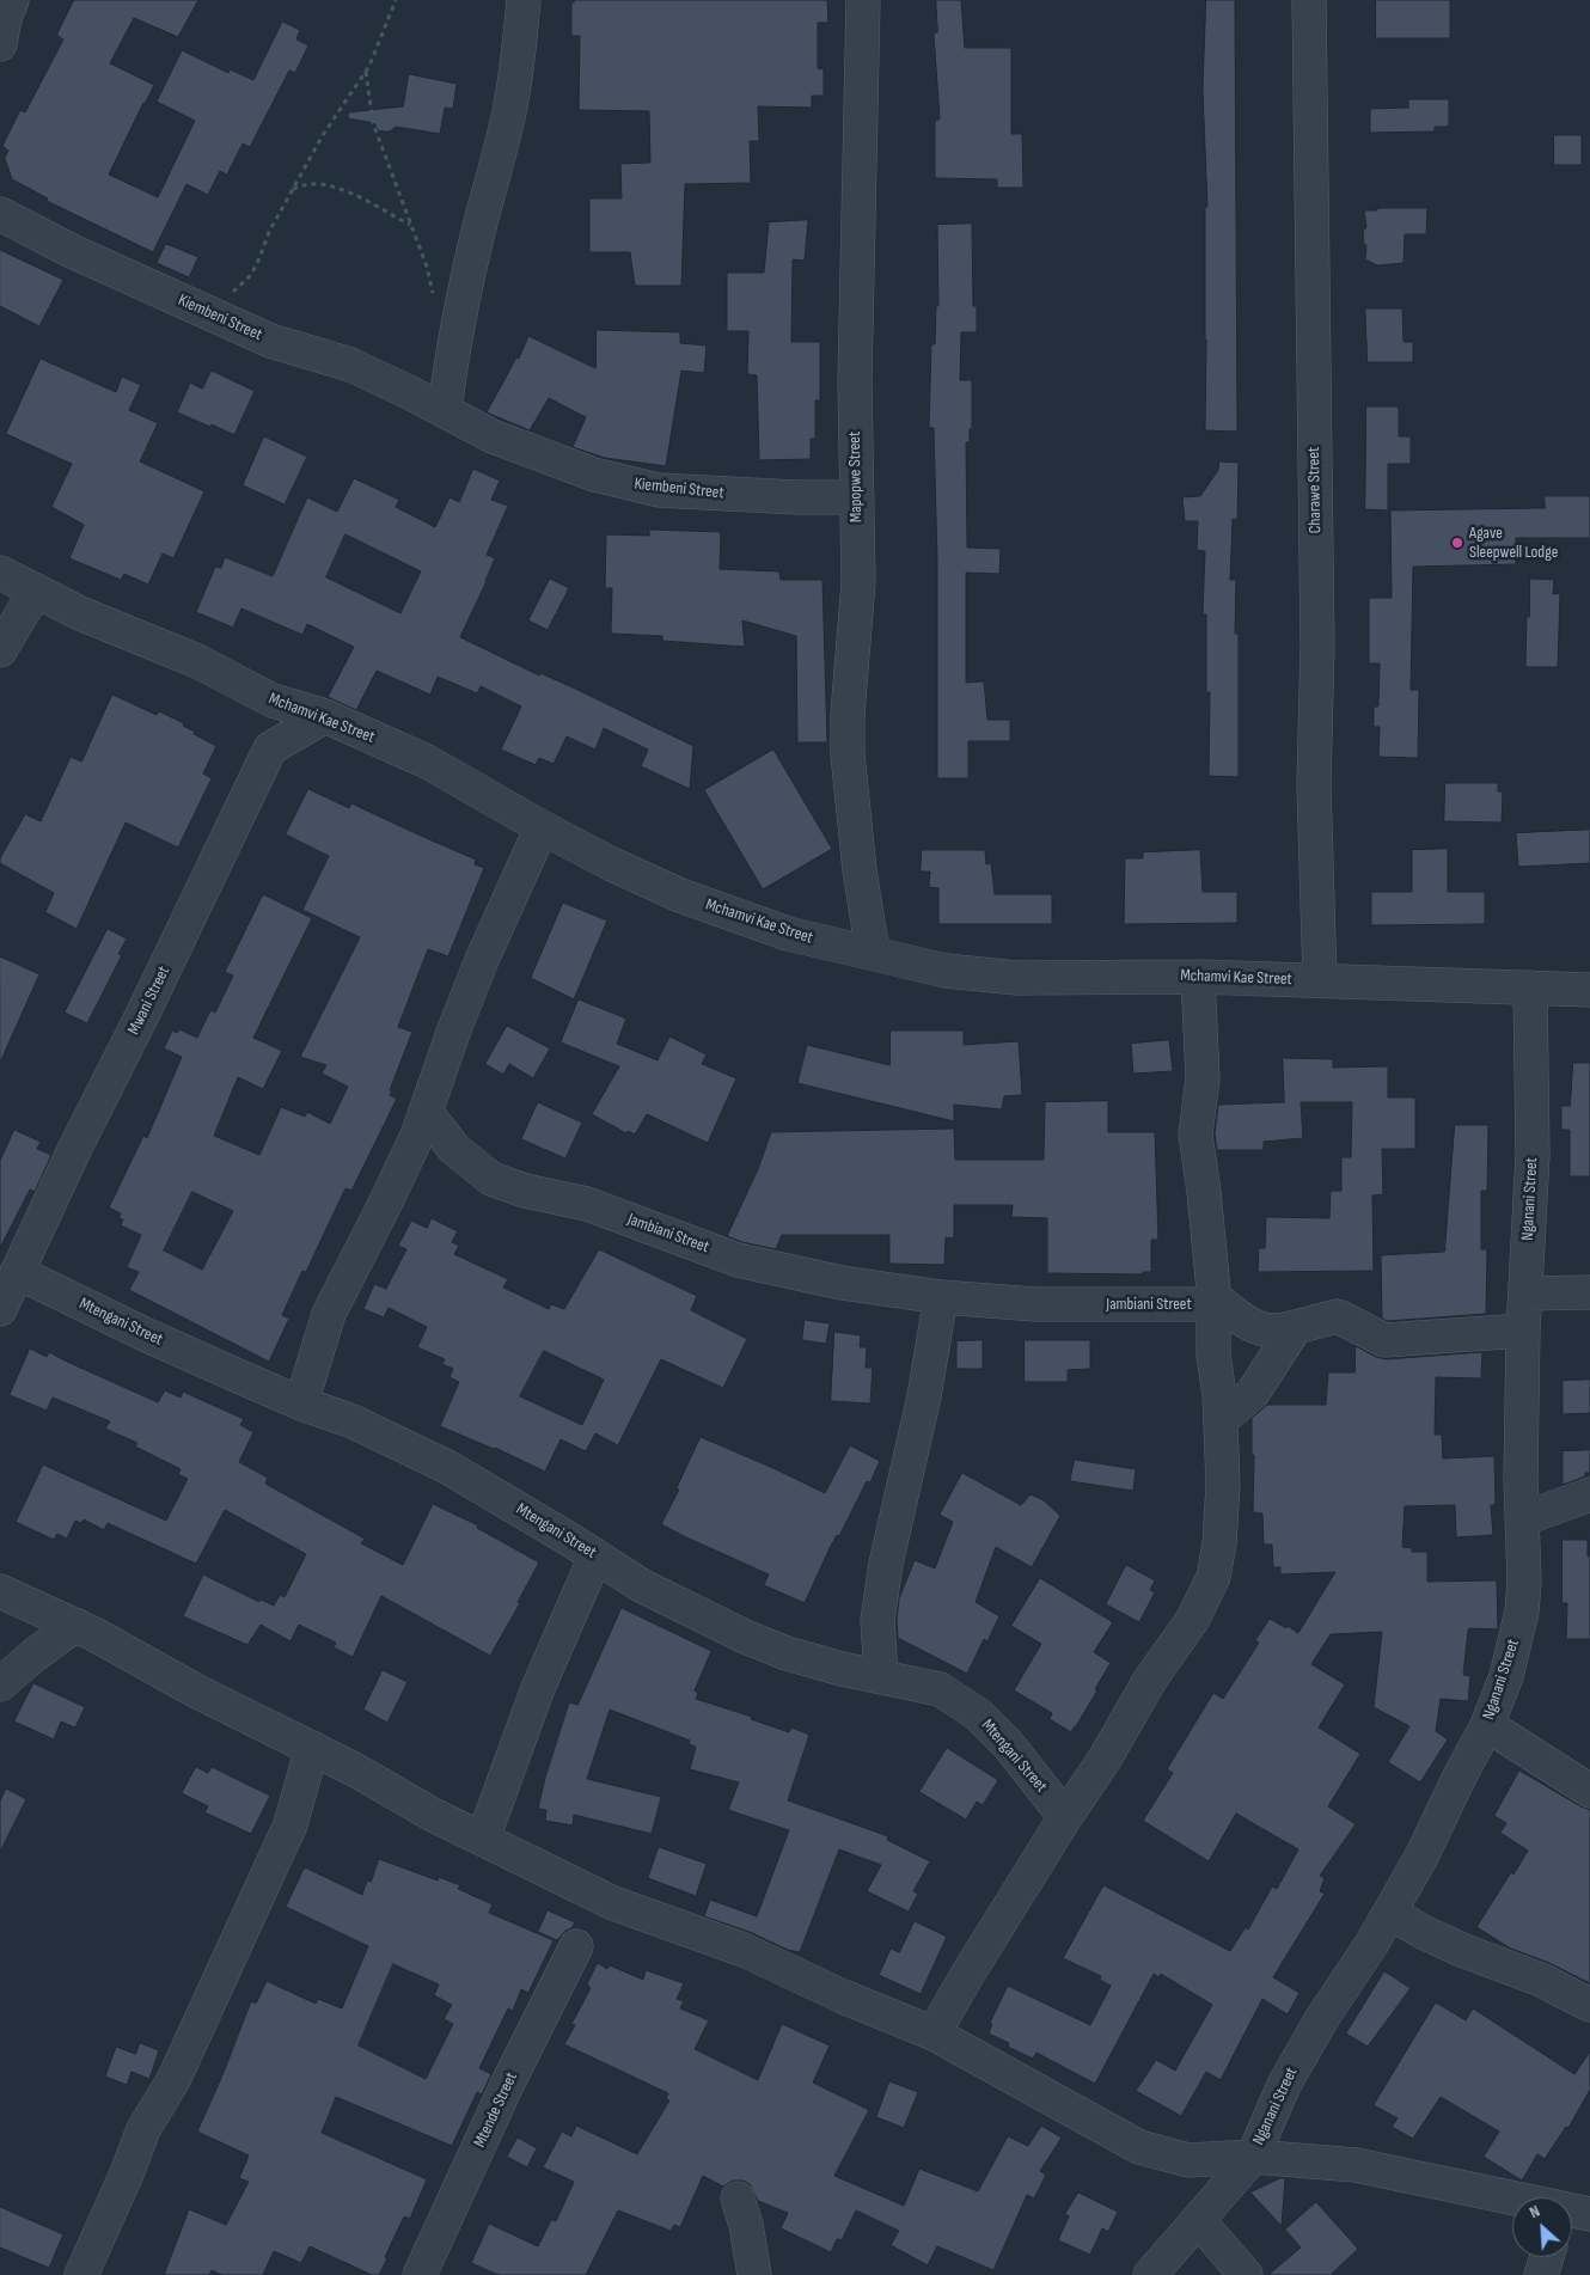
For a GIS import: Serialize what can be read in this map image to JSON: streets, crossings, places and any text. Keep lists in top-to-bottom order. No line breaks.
{"streets":{"street":["Kiembeni Street","Mapopwe Street","Charawe Street","Mchamvi Kae Street","Mwani Street","Nganani Street","Jambiani Street","Mtengani Street","Mtende Street"]},"crossings":[["Kiembeni Street","Mapopwe Street"],["Mapopwe Street","Mchamvi Kae Street"],["Charawe Street","Mchamvi Kae Street"],["Mchamvi Kae Street","Mwani Street"],["Mchamvi Kae Street","Nganani Street"],["Mwani Street","Mtengani Street"]],"places":["Agave Sleepwell Lodge"],"north":"top left"}
